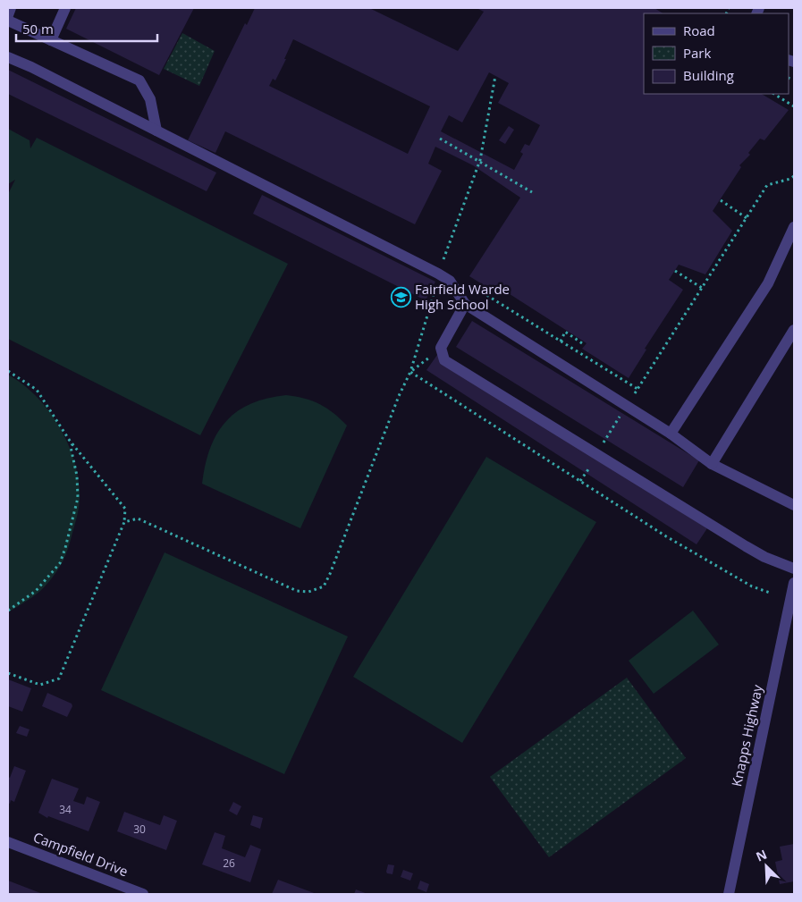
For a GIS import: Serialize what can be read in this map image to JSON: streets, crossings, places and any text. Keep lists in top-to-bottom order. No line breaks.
{"streets":{"street":["Knapps Highway","Campfield Drive"]},"places":{"school or university":["Fairfield Warde High School"]},"house_numbers":["34","30","26"],"legend":["Road","Park","Building"],"scale_bar":"50 m","north":"top left"}
